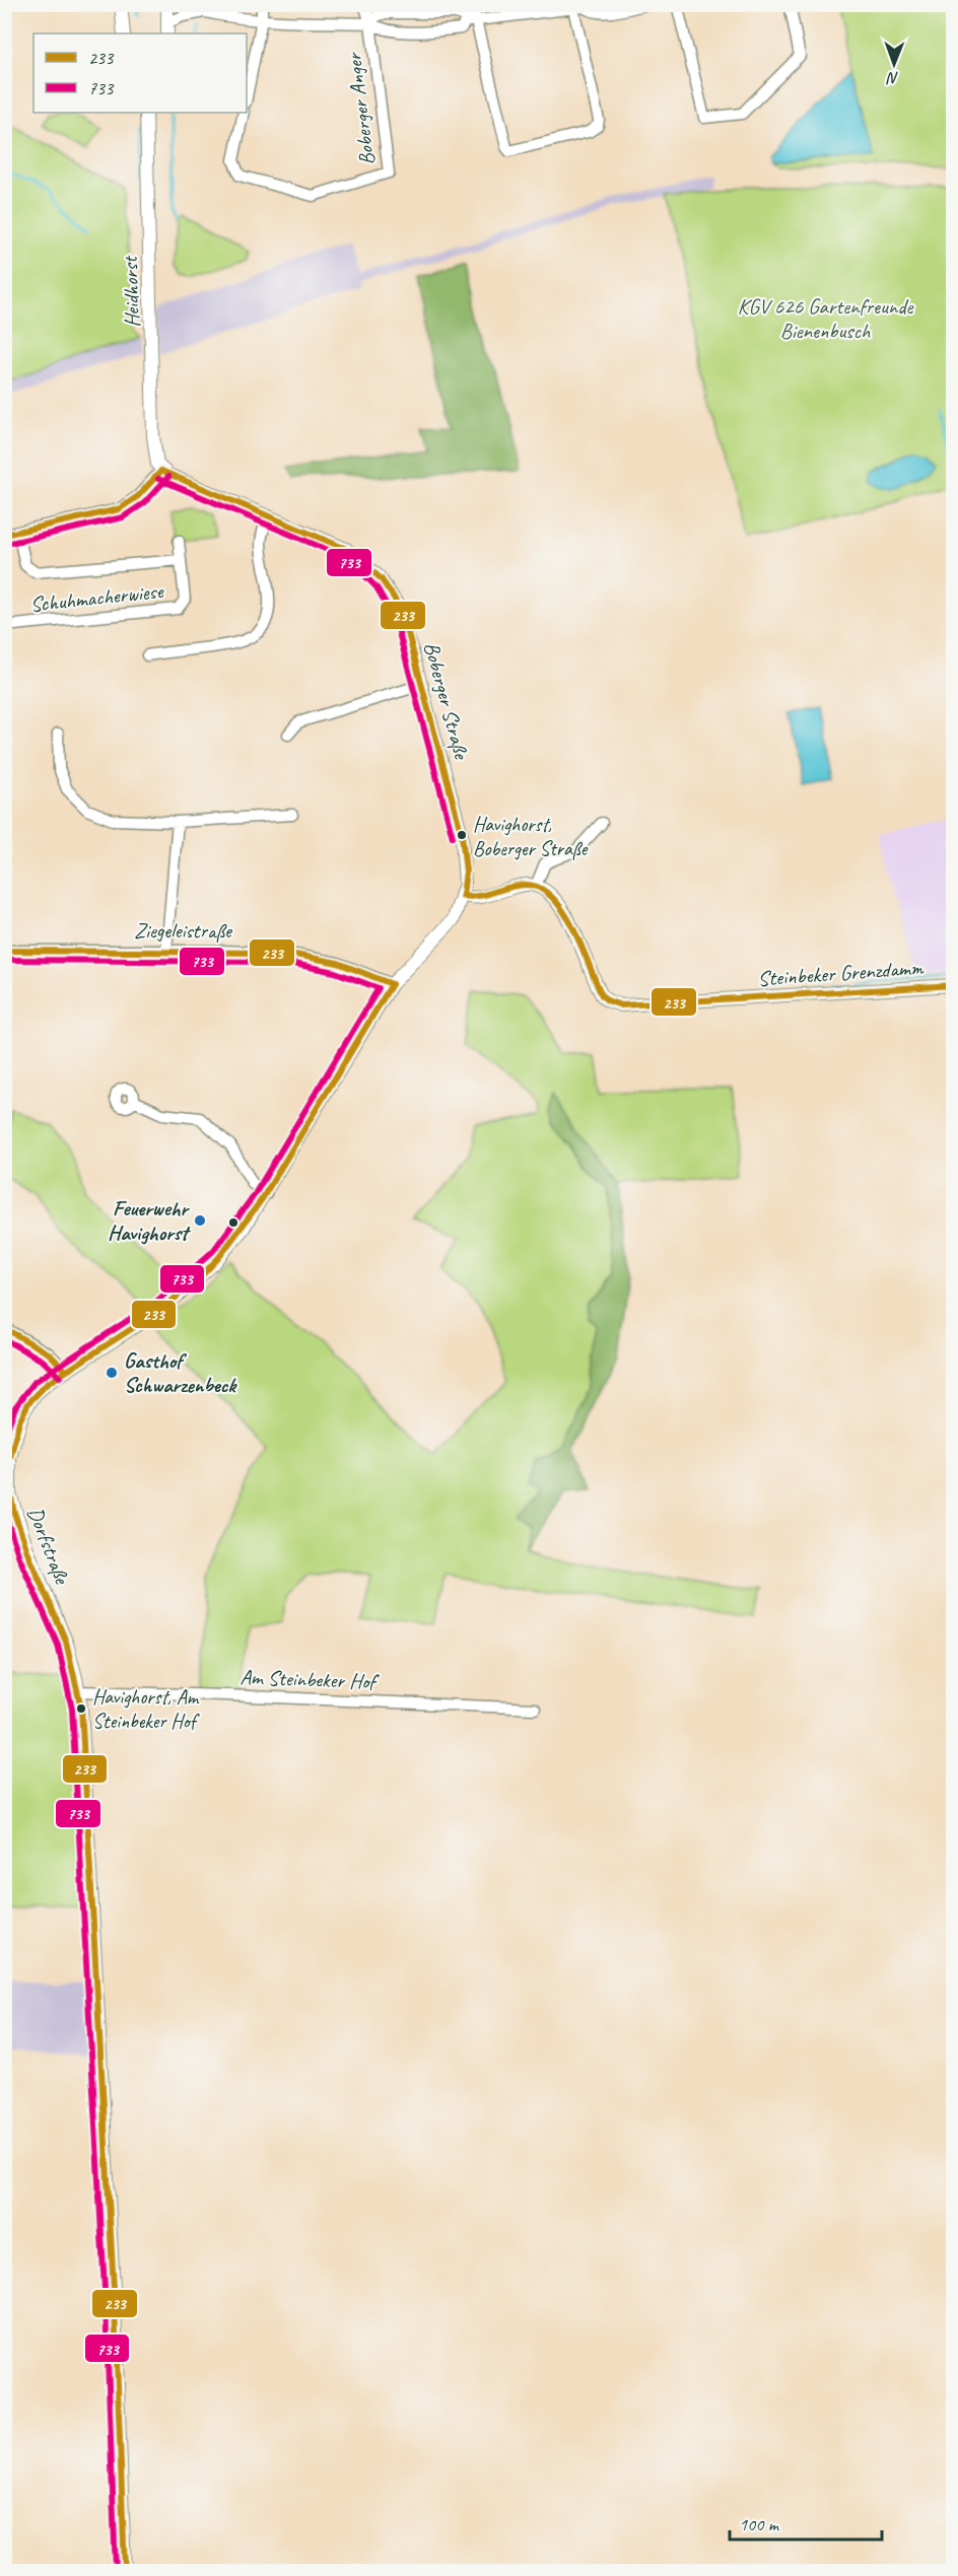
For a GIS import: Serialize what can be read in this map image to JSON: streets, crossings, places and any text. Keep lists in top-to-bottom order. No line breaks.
{"streets":{"street":["Boberger Anger","Heidhorst","Schuhmacherwiese","Boberger Straße","Ziegeleistraße","Steinbeker Grenzdamm","Dorfstraße","Am Steinbeker Hof"]},"crossings":[["Heidhorst","Boberger Straße"],["Boberger Straße","Ziegeleistraße"],["Boberger Straße","Dorfstraße"],["Ziegeleistraße","Dorfstraße"],["Dorfstraße","Am Steinbeker Hof"]],"parks":["KGV 626 Gartenfreunde Bienenbusch"],"places":["Havighorst, Boberger Straße","Feuerwehr Havighorst","Gasthof Schwarzenbeck","Havighorst, Am Steinbeker Hof"],"lines":["transit line 233","transit line 733"],"legend":["233","733"],"scale_bar":"100 m","north":"bottom"}
